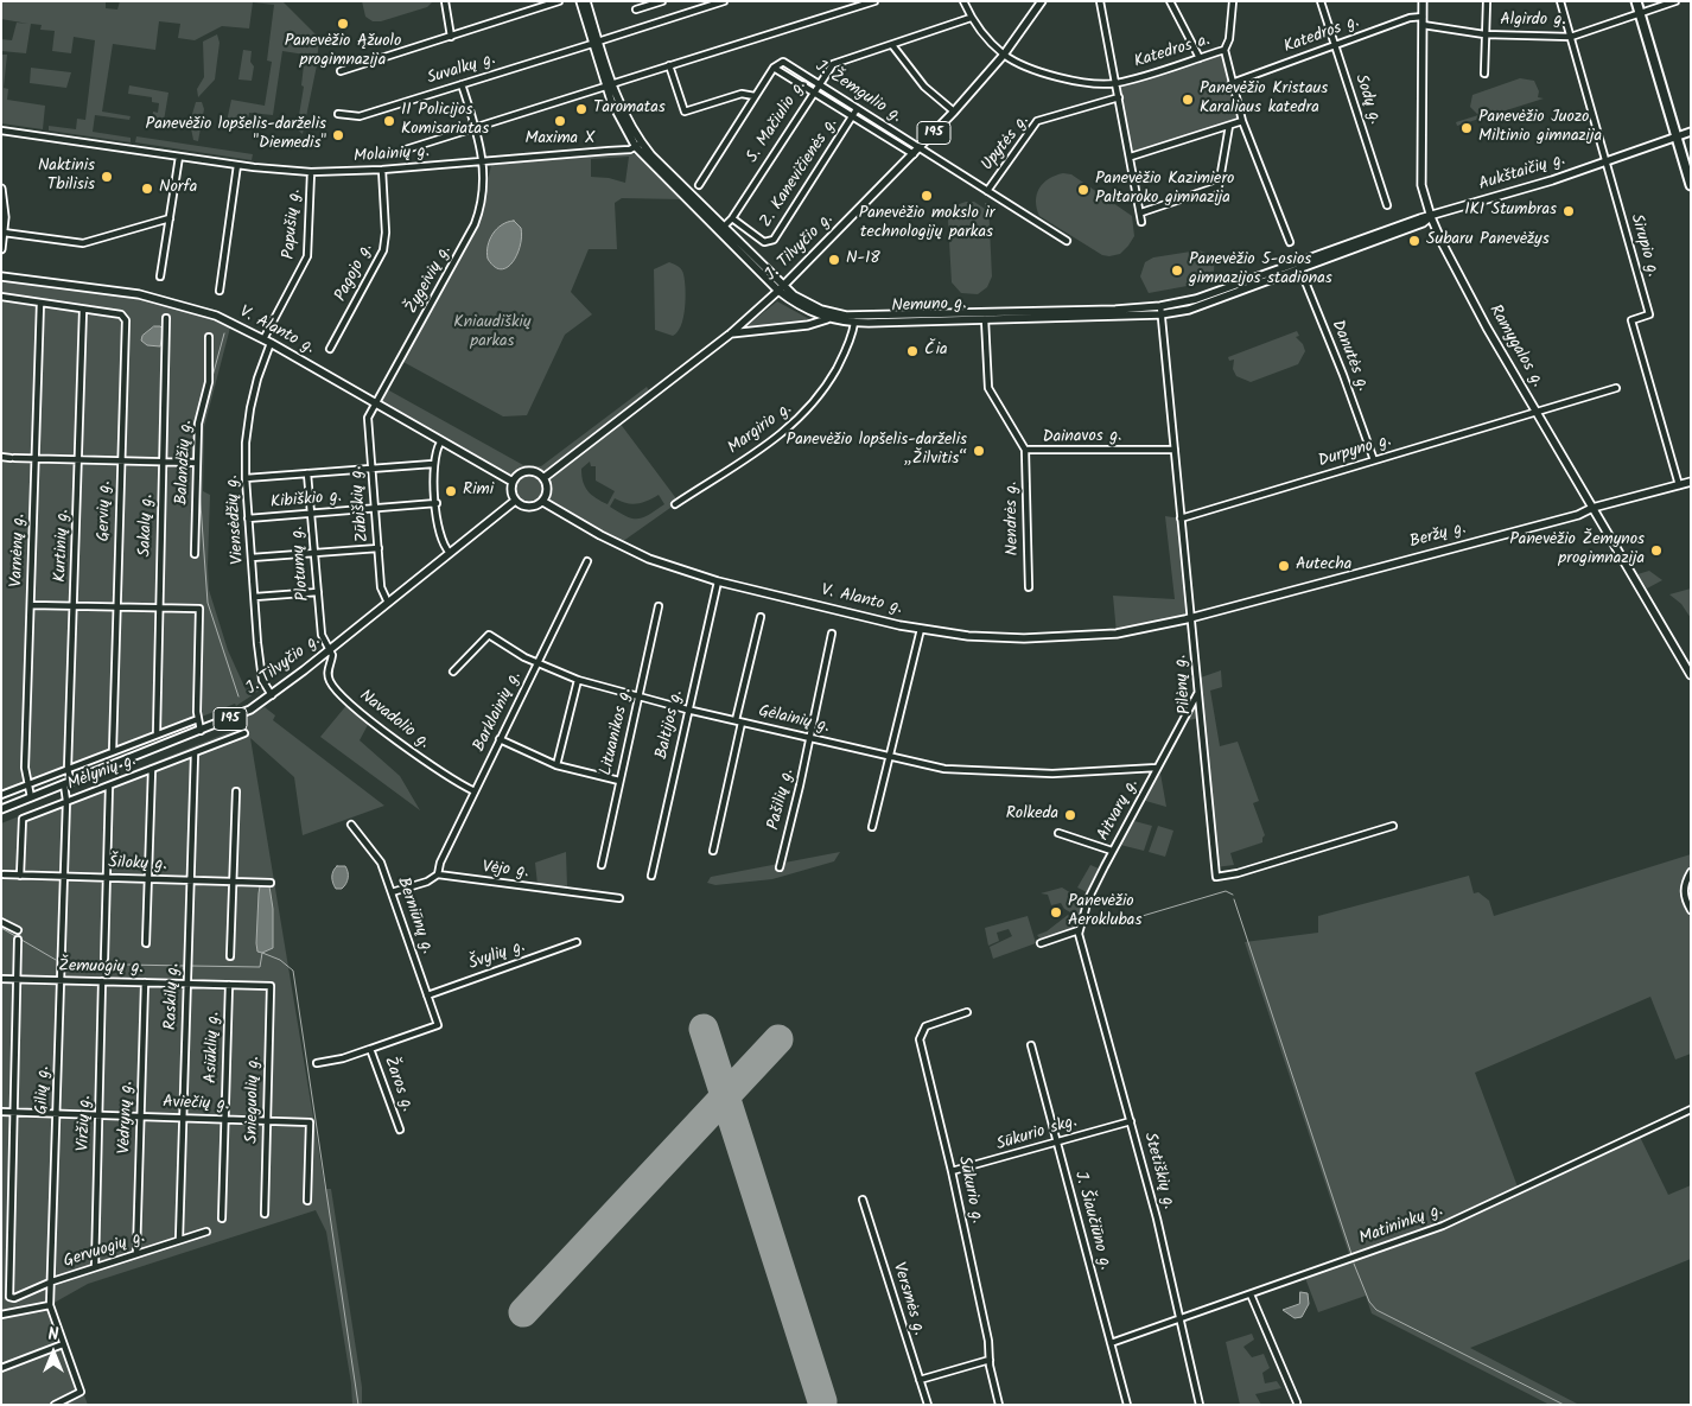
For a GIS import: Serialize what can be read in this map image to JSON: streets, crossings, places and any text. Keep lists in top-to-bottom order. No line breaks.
{"streets":{"main road":["195","Aukštaičių g.","J. Tilvyčio g.","Nemuno g.","V. Alanto g.","Ramygalos g.","Beržų g."],"street":["Algirdo g.","Katedros g.","Katedros a.","Suvalkų g.","J. Žemgulio g.","Sodų g.","S. Mačiulio g.","Upytės g.","Molainių g.","Z. Kanevičienės g.","Papušių g.","Sirupio g.","Pagojo g.","Žygeivių g.","Danutės g.","Margirio g.","Dainavos g.","Durpyno g.","Balandžių g.","Kibiškio g.","Zūbiškių g.","Gervių g.","Nendrės g.","Viensėdžių g.","Sakalų g.","Kurtinių g.","Varnėnų g.","Plotumų g.","Pilėnų g.","Barklainių g.","Navadolio g.","Gėlainių g.","Baltijos g.","Lituanikos g.","Mėlynių g.","Pašilių g.","Aitvarų g.","Šilokų g.","Vėjo g.","Berniūnų g.","Švylių g.","Žemuogių g.","Raskilų g.","Asiūklių g.","Žaros g.","Gilių g.","Snieguolių g.","Aviečių g.","Vėdrynų g.","Viržių g.","Sūkurio skg.","Stetiškių g.","Sūkurio g.","J. Šiaučiūno g.","Matininkų g.","Gervuogių g.","Versmės g."]},"crossings":[["Algirdo g.","Sirupio g."],["Algirdo g.","Ramygalos g."],["Katedros g.","Katedros a."],["Katedros g.","Sodų g."],["Katedros g.","Ramygalos g."],["Suvalkų g.","Žygeivių g."],["Suvalkų g.","Nemuno g."],["J. Žemgulio g.","S. Mačiulio g."],["J. Žemgulio g.","Upytės g."],["J. Žemgulio g.","Z. Kanevičienės g."],["J. Žemgulio g.","J. Tilvyčio g."],["S. Mačiulio g.","Z. Kanevičienės g."],["S. Mačiulio g.","Nemuno g."],["Molainių g.","Papušių g."],["Molainių g.","Pagojo g."],["Molainių g.","Žygeivių g."],["Molainių g.","Nemuno g."],["Aukštaičių g.","Sirupio g."],["Aukštaičių g.","Nemuno g."],["Papušių g.","V. Alanto g."],["Papušių g.","Viensėdžių g."],["Sirupio g.","Beržų g."],["J. Tilvyčio g.","Nemuno g."],["J. Tilvyčio g.","V. Alanto g."],["J. Tilvyčio g.","Zūbiškių g."],["J. Tilvyčio g.","Viensėdžių g."],["J. Tilvyčio g.","Kurtinių g."],["J. Tilvyčio g.","Varnėnų g."],["J. Tilvyčio g.","Plotumų g."],["J. Tilvyčio g.","Navadolio g."],["J. Tilvyčio g.","Gilių g."],["Žygeivių g.","V. Alanto g."],["Žygeivių g.","Zūbiškių g."],["Nemuno g.","Ramygalos g."],["Nemuno g.","Danutės g."],["Nemuno g.","Margirio g."],["Nemuno g.","Dainavos g."],["Nemuno g.","Pilėnų g."],["V. Alanto g.","Zūbiškių g."],["V. Alanto g.","Viensėdžių g."],["V. Alanto g.","Beržų g."],["V. Alanto g.","Pilėnų g."],["V. Alanto g.","Baltijos g."],["Ramygalos g.","Durpyno g."],["Ramygalos g.","Beržų g."],["Danutės g.","Durpyno g."],["Dainavos g.","Nendrės g."],["Dainavos g.","Pilėnų g."],["Durpyno g.","Pilėnų g."],["Kibiškio g.","Zūbiškių g."],["Kibiškio g.","Viensėdžių g."],["Kibiškio g.","Plotumų g."],["Gervių g.","Kurtinių g."],["Gervių g.","Varnėnų g."],["Beržų g.","Pilėnų g."],["Kurtinių g.","Gilių g."],["Plotumų g.","Navadolio g."],["Pilėnų g.","Aitvarų g."],["Barklainių g.","Navadolio g."],["Barklainių g.","Gėlainių g."],["Barklainių g.","Vėjo g."],["Gėlainių g.","Baltijos g."],["Gėlainių g.","Lituanikos g."],["Gėlainių g.","Pašilių g."],["Gėlainių g.","Aitvarų g."],["Mėlynių g.","Šilokų g."],["Mėlynių g.","Raskilų g."],["Mėlynių g.","Gilių g."],["Aitvarų g.","Stetiškių g."],["Šilokų g.","Raskilų g."],["Šilokų g.","Gilių g."],["Berniūnų g.","Švylių g."],["Berniūnų g.","Žaros g."],["Žemuogių g.","Raskilų g."],["Žemuogių g.","Asiūklių g."],["Žemuogių g.","Gilių g."],["Žemuogių g.","Snieguolių g."],["Žemuogių g.","Vėdrynų g."],["Žemuogių g.","Viržių g."],["Raskilų g.","Aviečių g."],["Raskilų g.","Gervuogių g."],["Asiūklių g.","Aviečių g."],["Gilių g.","Aviečių g."],["Gilių g.","Gervuogių g."],["Snieguolių g.","Aviečių g."],["Aviečių g.","Vėdrynų g."],["Aviečių g.","Viržių g."],["Aviečių g.","Gervuogių g."],["Vėdrynų g.","Gervuogių g."],["Viržių g.","Gervuogių g."],["Sūkurio skg.","Stetiškių g."],["Sūkurio skg.","Sūkurio g."],["Sūkurio skg.","J. Šiaučiūno g."],["Stetiškių g.","Matininkų g."],["J. Šiaučiūno g.","Matininkų g."]],"parks":["Kniaudiškių parkas"],"places":["Panevėžio Ąžuolo progimnazija","Panevėžio Kristaus Karaliaus katedra","Taromatas","II Policijos Komisariatas","Maxima X","Panevėžio Juozo Miltinio gimnazija","Panevėžio lopšelis-darželis \"Diemedis\"","Naktinis Tbilisis","Norfa","Panevėžio Kazimiero Paltaroko gimnazija","Panevėžio mokslo ir technologijų parkas","IKI Stumbras","Subaru Panevėžys","N-18","Panevėžio 5-osios gimnazijos stadionas","Čia","Panevėžio lopšelis-darželis „Žilvitis“","Rimi","Panevėžio Žemynos progimnazija","Autecha","Rolkeda","Panevėžio Aeroklubas"],"north":"top"}
